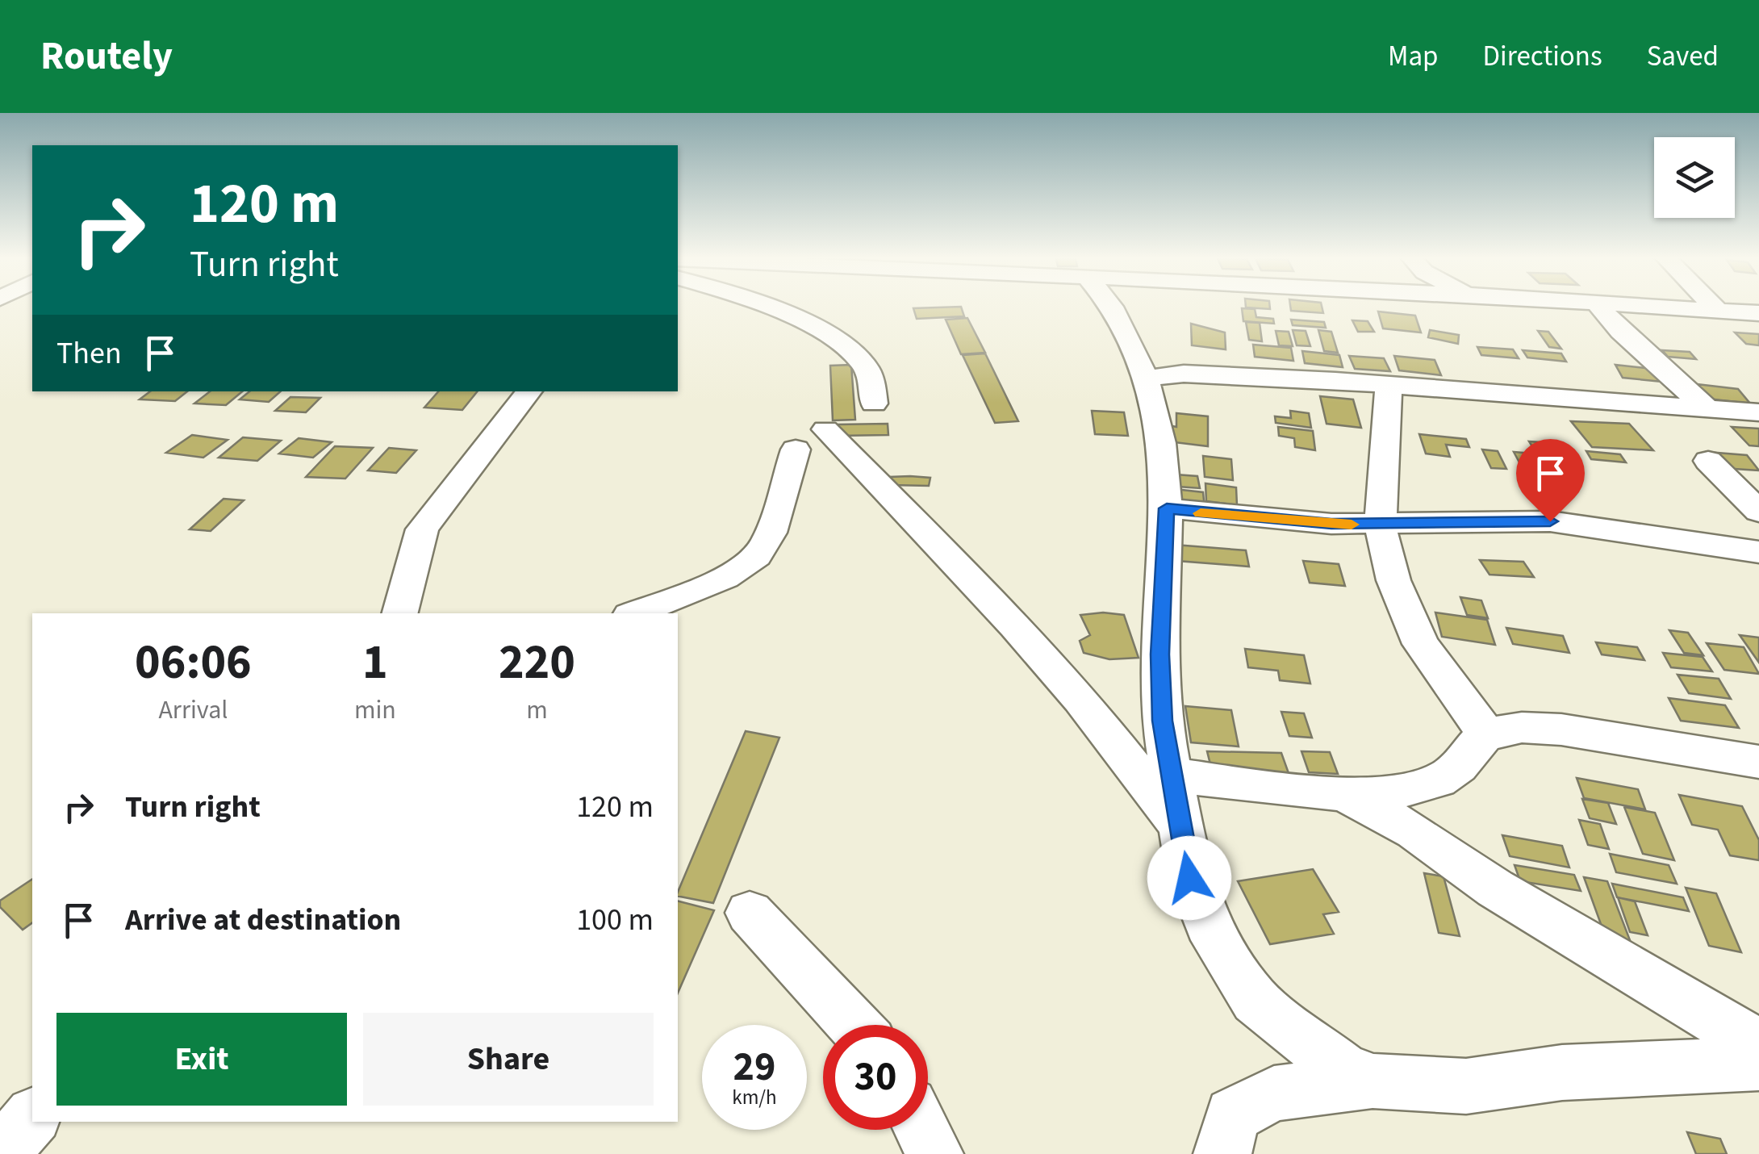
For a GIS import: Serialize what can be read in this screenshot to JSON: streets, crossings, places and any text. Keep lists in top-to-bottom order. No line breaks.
{"page":{"header":"Routely","nav":["Map","Directions","Saved"],"turn":["120 m","Turn right"],"then":"Then","eta":["06:06","Arrival","1","min","220","m"],"list":[{"name":"Turn right","value":"120 m"},{"name":"Arrive at destination","value":"100 m"}],"buttons":["Exit","Share"],"speed":"29 km/h","limit":"30"}}
